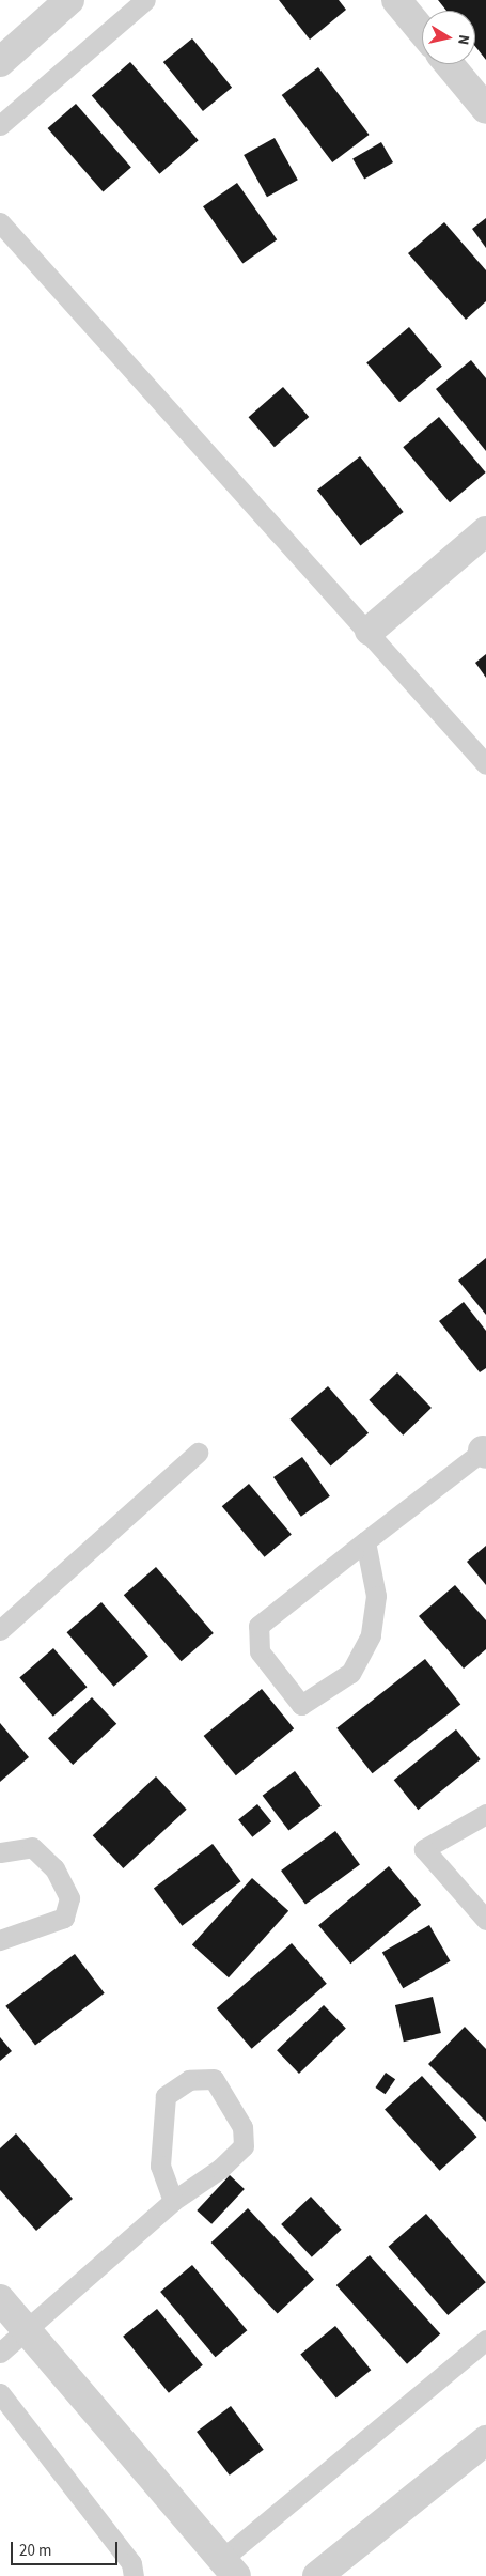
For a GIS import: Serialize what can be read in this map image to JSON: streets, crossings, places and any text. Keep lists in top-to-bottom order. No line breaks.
{"scale_bar":"20 m","north":"right"}
